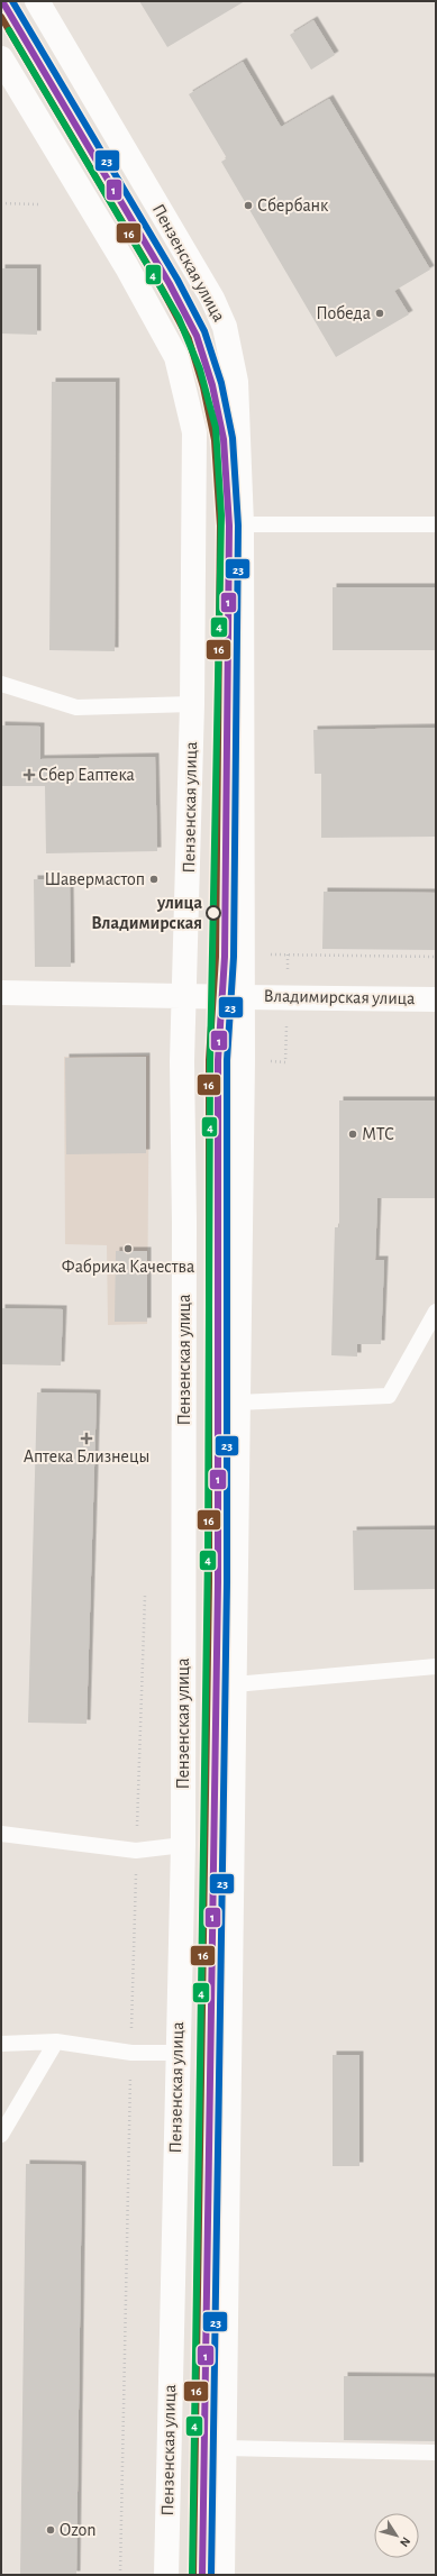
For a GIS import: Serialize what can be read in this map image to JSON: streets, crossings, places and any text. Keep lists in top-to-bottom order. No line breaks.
{"streets":{"main road":["Пензенская улица","Владимирская улица"]},"crossings":[["Пензенская улица","Владимирская улица"]],"places":{"other":["Сбербанк","Победа","Шавермастоп","улица Владимирская","МТС","Фабрика Качества","Ozon"],"health":["Сбер Еаптека","Аптека Близнецы"]},"lines":["transit line 1","transit line 23","transit line 16","transit line 4"],"north":"bottom right"}
